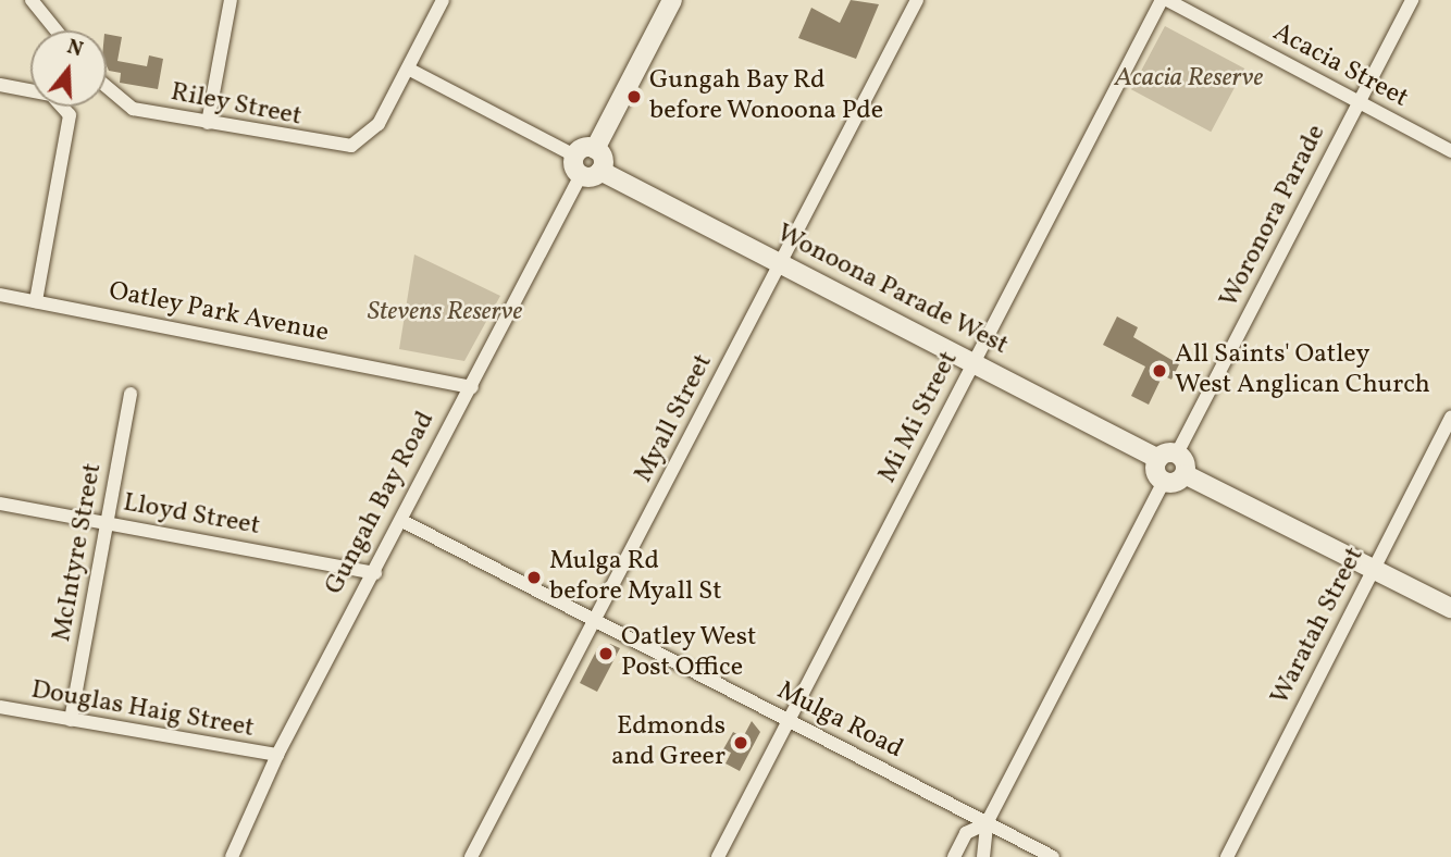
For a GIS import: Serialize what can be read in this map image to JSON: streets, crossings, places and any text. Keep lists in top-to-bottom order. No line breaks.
{"streets":{"street":["Acacia Street","Riley Street","Woronora Parade","Wonoona Parade West","Oatley Park Avenue","Mi Mi Street","Myall Street","Gungah Bay Road","Lloyd Street","McIntyre Street","Waratah Street","Douglas Haig Street","Mulga Road"]},"crossings":[["Acacia Street","Woronora Parade"],["Woronora Parade","Wonoona Parade West"],["Wonoona Parade West","Mi Mi Street"],["Wonoona Parade West","Myall Street"],["Wonoona Parade West","Gungah Bay Road"],["Oatley Park Avenue","Gungah Bay Road"],["Mi Mi Street","Mulga Road"],["Myall Street","Mulga Road"],["Gungah Bay Road","Lloyd Street"],["Gungah Bay Road","Douglas Haig Street"],["Gungah Bay Road","Mulga Road"],["Lloyd Street","McIntyre Street"],["McIntyre Street","Douglas Haig Street"]],"parks":["Acacia Reserve","Stevens Reserve"],"places":["Gungah Bay Rd before Wonoona Pde","All Saints' Oatley West Anglican Church","Mulga Rd before Myall St","Oatley West Post Office","Edmonds and Greer"],"north":"top"}
